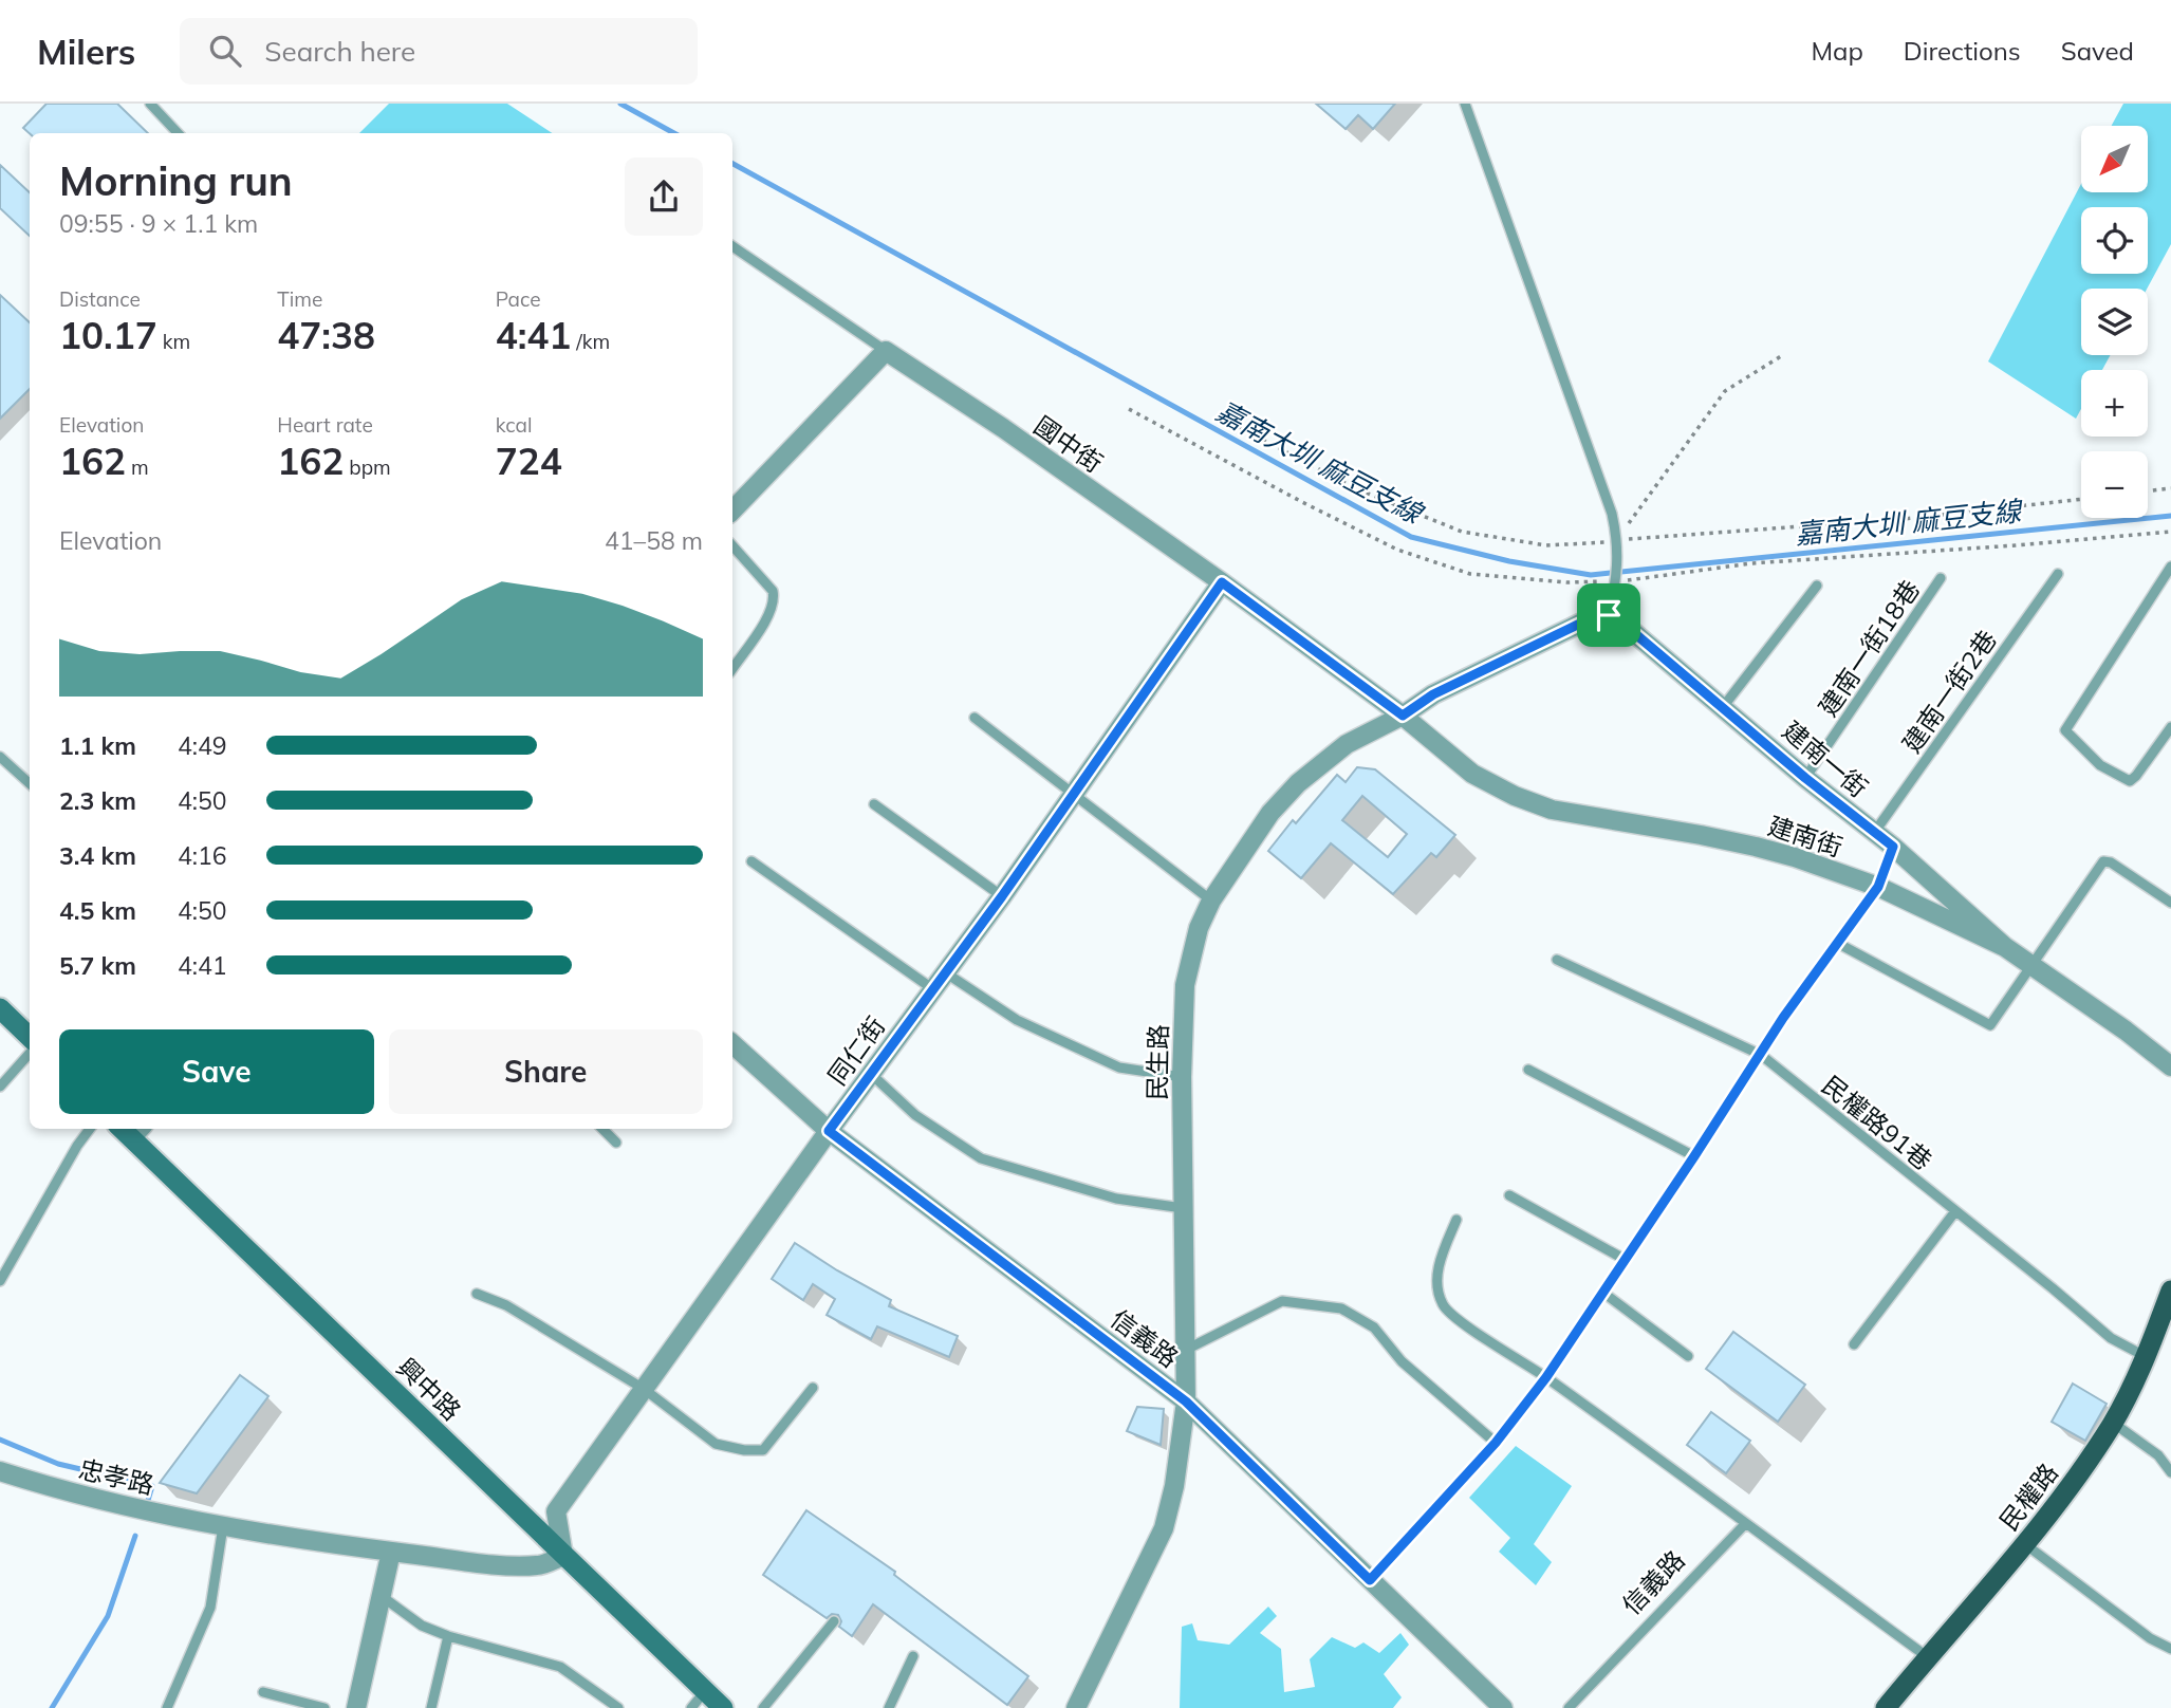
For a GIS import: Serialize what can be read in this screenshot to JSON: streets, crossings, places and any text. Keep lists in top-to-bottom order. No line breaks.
{"streets":{"main road":["興中路","民權路"],"street":["國中街","建南一街","建南街","同仁街","民生路","信義路","忠孝路"],"lane":["建南一街18巷","建南一街2巷","民權路91巷"]},"crossings":[["國中街","建南街"],["國中街","同仁街"],["國中街","民生路"],["建南一街18巷","建南一街"],["建南一街2巷","建南一街"],["建南一街","建南街"],["建南一街","民生路"],["建南街","民生路"],["同仁街","信義路"],["同仁街","興中路"],["同仁街","忠孝路"],["民生路","信義路"],["民權路91巷","民權路"],["興中路","忠孝路"]],"water":["嘉南大圳 麻豆支線"],"north":"bottom left","page":{"header":"Milers","search":"Search here","nav":["Map","Directions","Saved"],"map_buttons":["+","−"],"heading":["Morning run","09:55 · 9 × 1.1 km"],"stats":[["Distance","10.17 km"],["Time","47:38"],["Pace","4:41 /km"],["Elevation","162 m"],["Heart rate","162 bpm"],["kcal","724"]],"chart":["Elevation","41–58 m"],"list":[{"name":"1.1 km","note":"4:49"},{"name":"2.3 km","note":"4:50"},{"name":"3.4 km","note":"4:16"},{"name":"4.5 km","note":"4:50"},{"name":"5.7 km","note":"4:41"}],"buttons":["Save","Share"]}}
